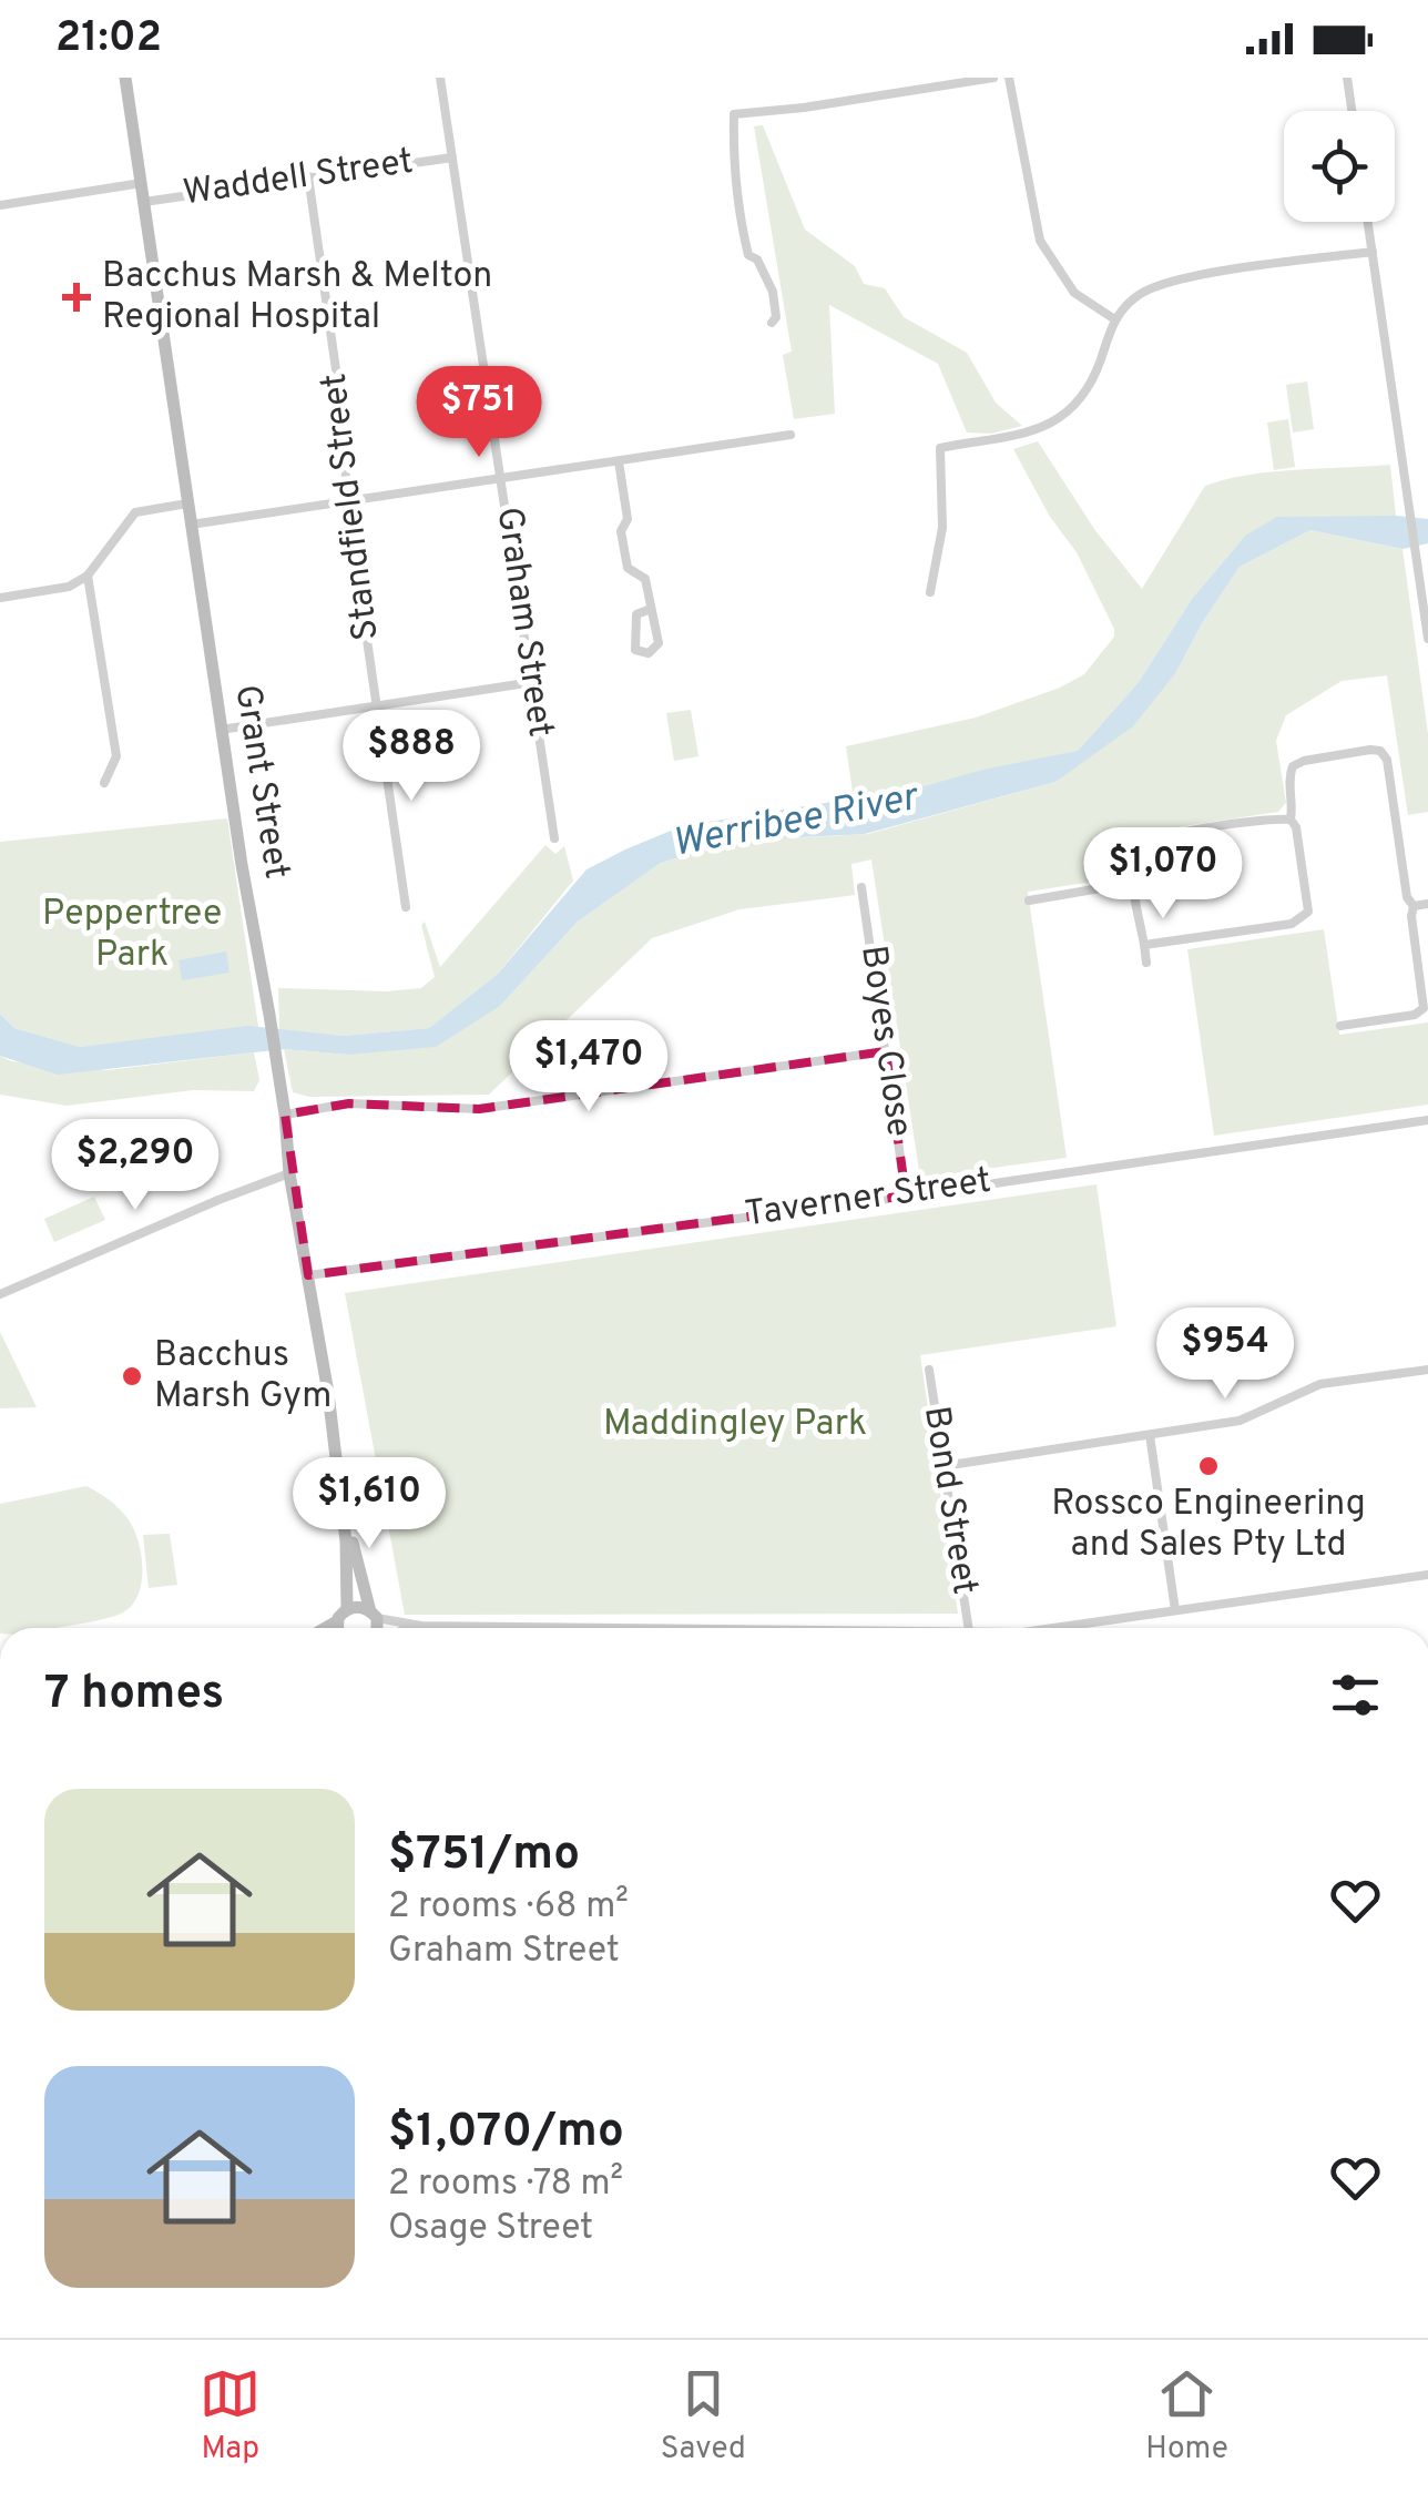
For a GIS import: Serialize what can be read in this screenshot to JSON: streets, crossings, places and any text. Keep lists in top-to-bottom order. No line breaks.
{"streets":{"main road":["Grant Street"],"street":["Waddell Street","Standfield Street","Graham Street","Boyes Close","Taverner Street","Bond Street"]},"crossings":[["Waddell Street","Standfield Street"],["Waddell Street","Graham Street"],["Waddell Street","Grant Street"],["Grant Street","Taverner Street"],["Boyes Close","Taverner Street"]],"water":["Werribee River"],"parks":["Peppertree Park","Maddingley Park"],"places":{"health":["Bacchus Marsh & Melton Regional Hospital"],"other":["Bacchus Marsh Gym","Rossco Engineering and Sales Pty Ltd"]},"page":{"status":"21:02","price":["$751","$888","$1,070","$1,470","$2,290","$954","$1,610"],"heading":"7 homes","list":[{"name":"$751/mo","note":"2 rooms · 68 m² · Graham Street"},{"name":"$1,070/mo","note":"2 rooms · 78 m² · Osage Street"}],"tabs":["Map","Saved","Home"]}}
